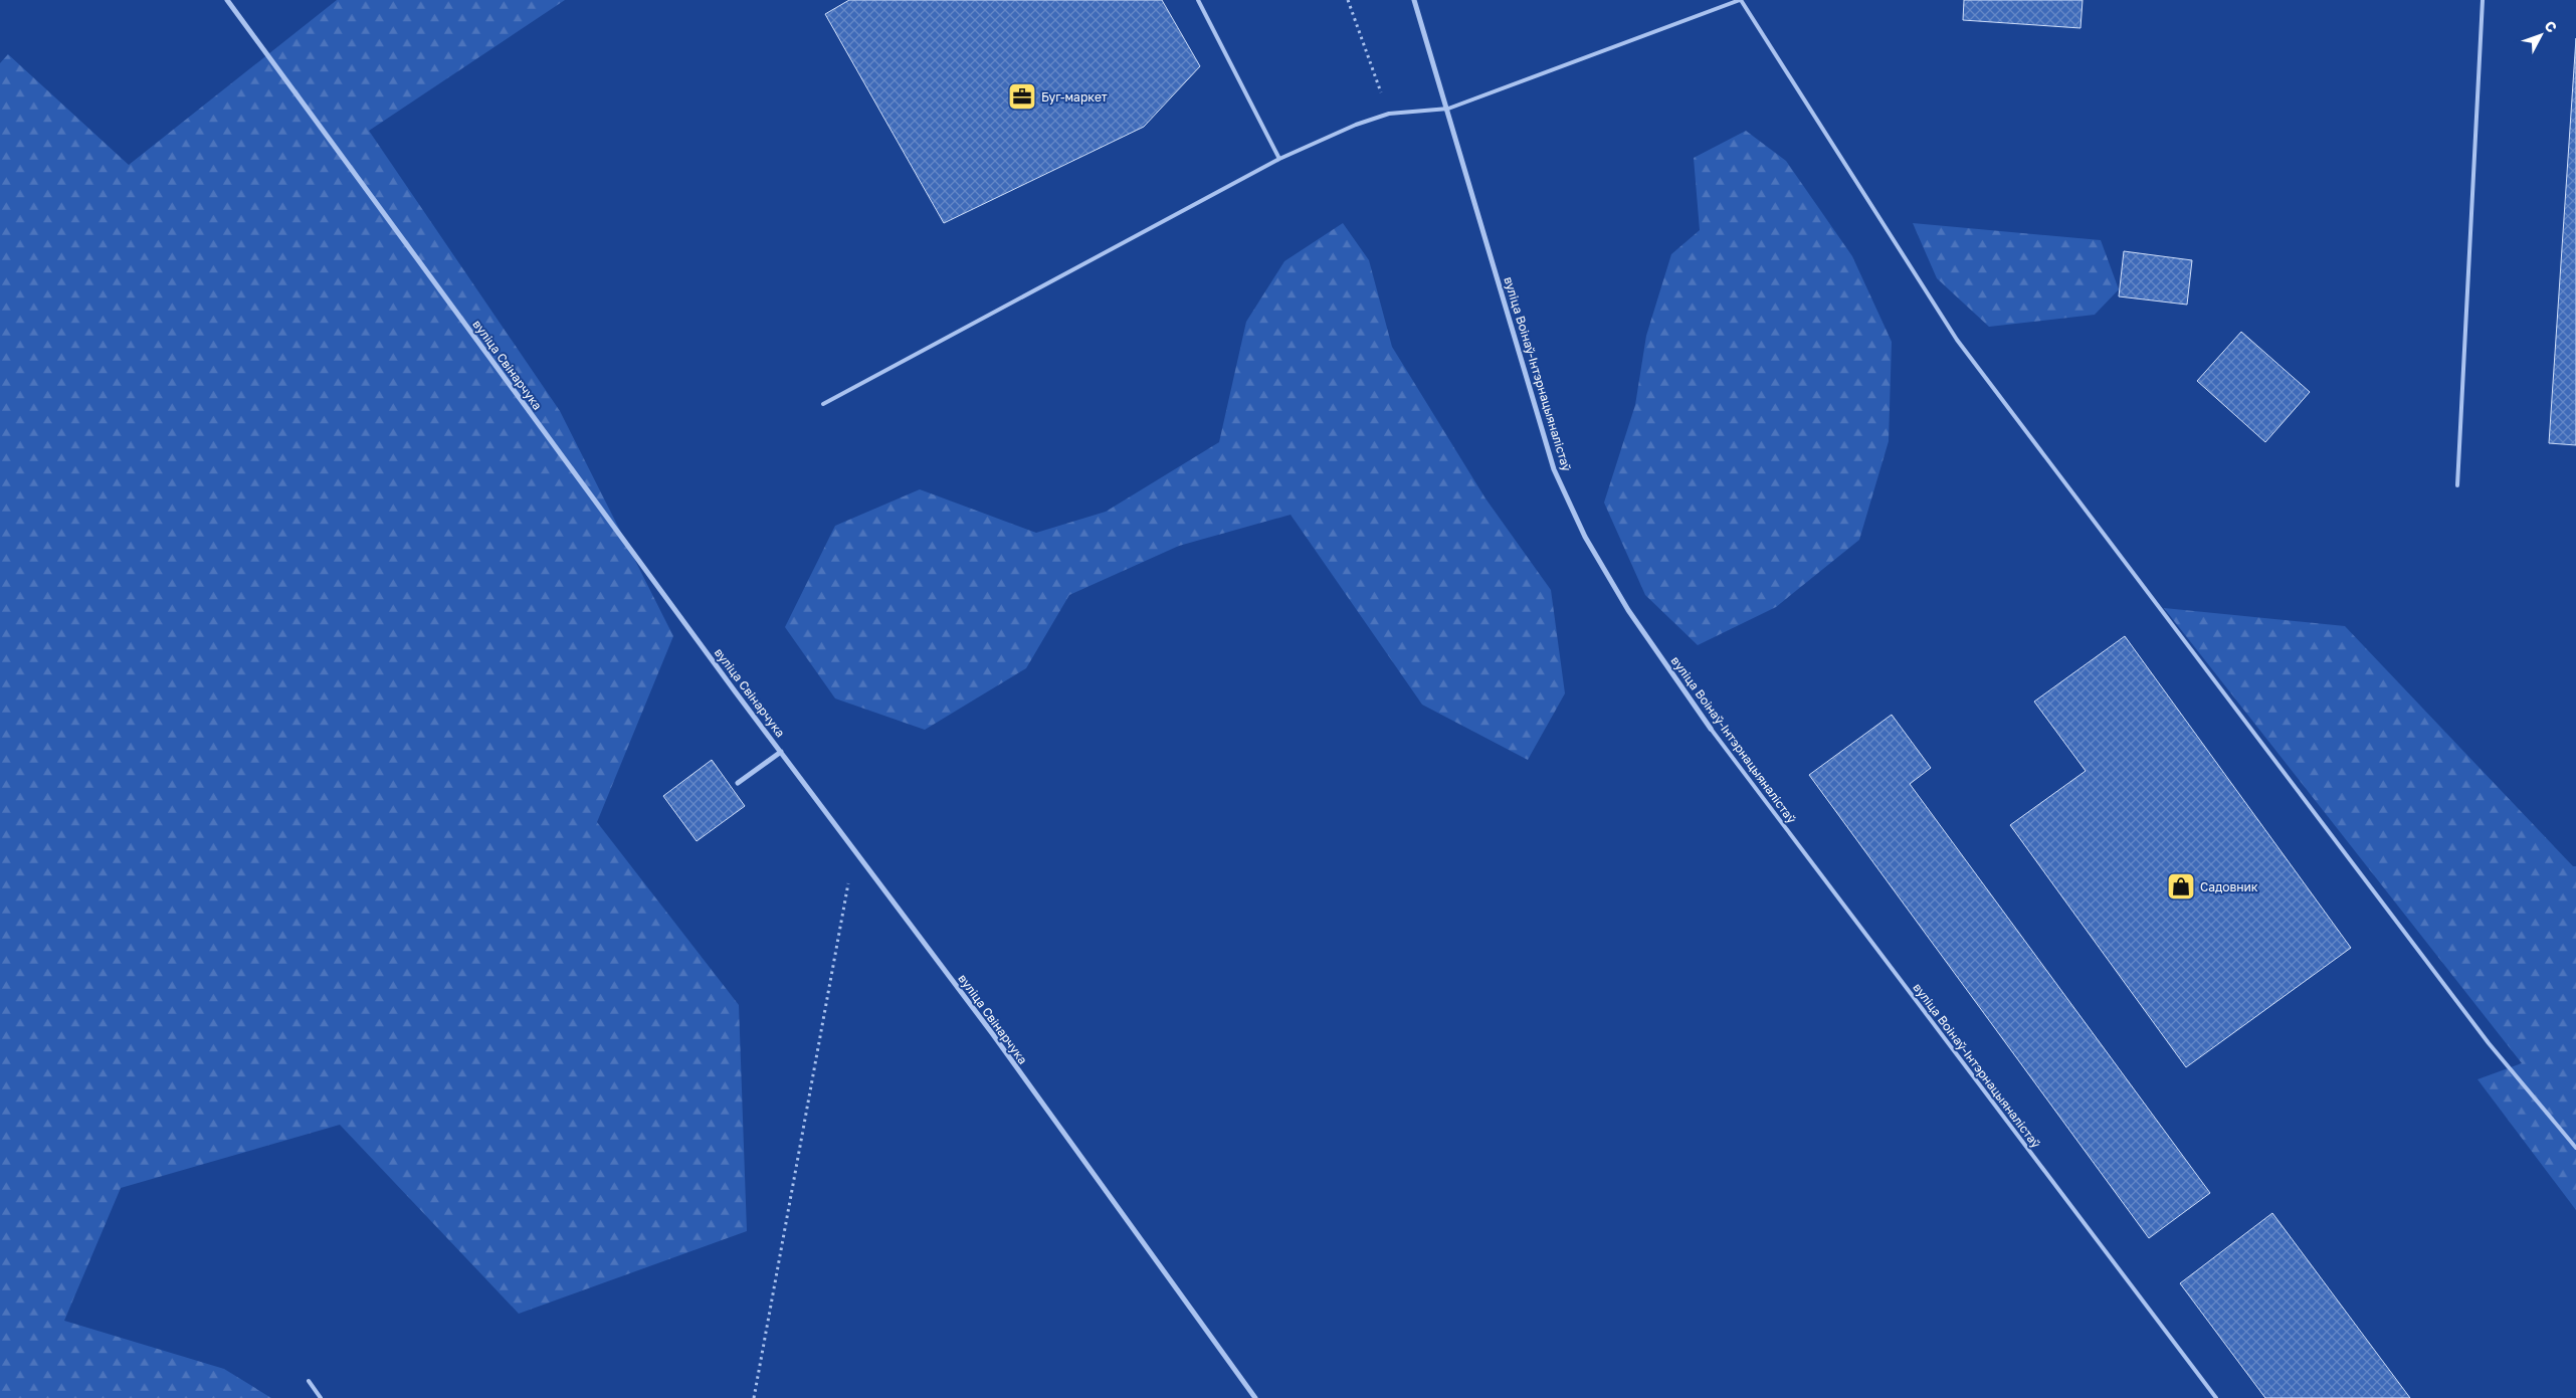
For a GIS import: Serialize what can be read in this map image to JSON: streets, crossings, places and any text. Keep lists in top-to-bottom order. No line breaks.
{"streets":{"street":["вуліца Свінарчука","вуліца Воінаў-Інтэрнацыяналістаў"]},"places":{"office":["Буг-маркет"],"shop":["Садовник"]},"north":"top right"}
